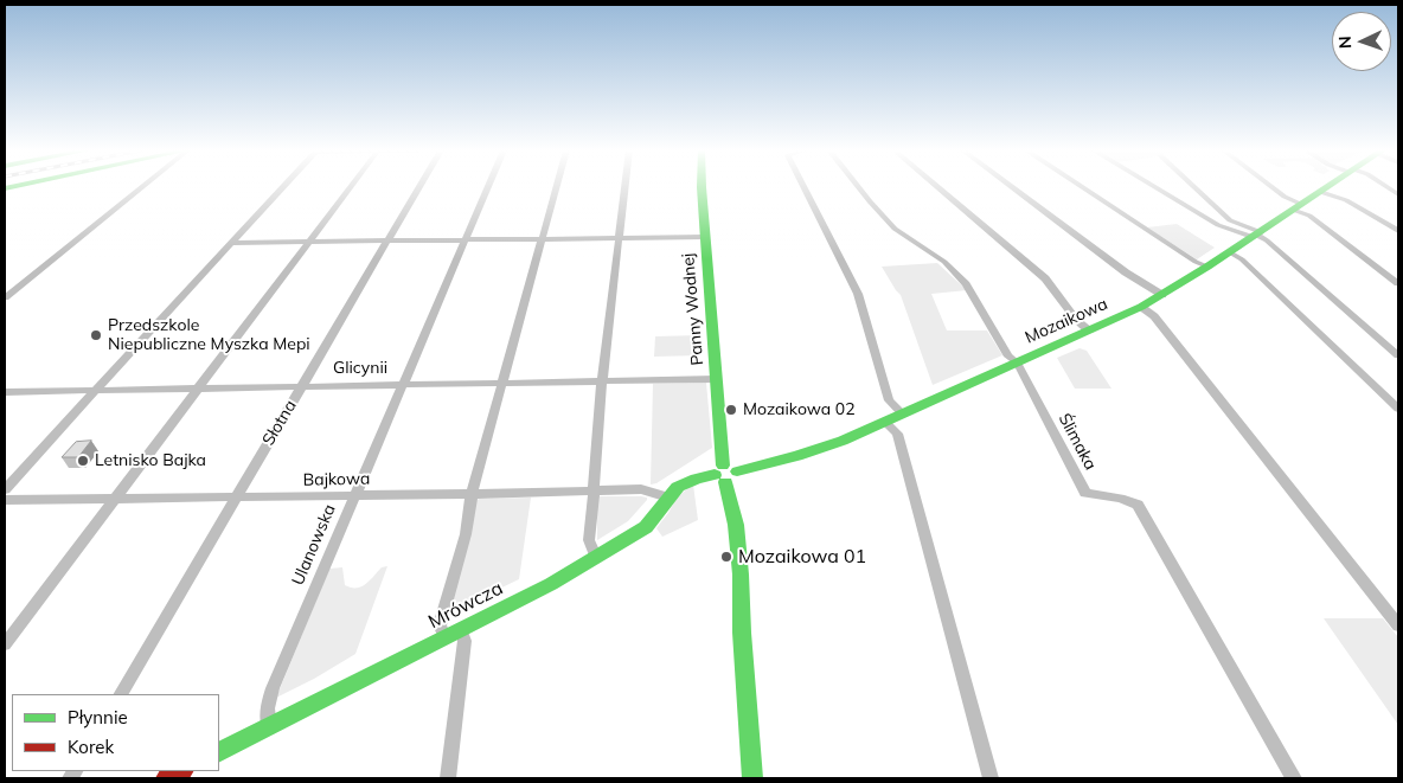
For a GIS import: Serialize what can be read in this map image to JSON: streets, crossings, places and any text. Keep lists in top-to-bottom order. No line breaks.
{"streets":{"street":["Panny Wodnej","Mozaikowa","Glicynii","Słotna","Ślimaka","Bajkowa","Ulanowska","Mrówcza"]},"crossings":[["Panny Wodnej","Mozaikowa"],["Panny Wodnej","Glicynii"],["Panny Wodnej","Mrówcza"],["Mozaikowa","Ślimaka"],["Mozaikowa","Mrówcza"],["Glicynii","Słotna"],["Glicynii","Ulanowska"],["Słotna","Bajkowa"],["Bajkowa","Ulanowska"],["Bajkowa","Mrówcza"],["Ulanowska","Mrówcza"]],"places":["Przedszkole Niepubliczne Myszka Mepi","Mozaikowa 02","Letnisko Bajka","Mozaikowa 01"],"legend":["Płynnie","Korek"],"north":"left"}
